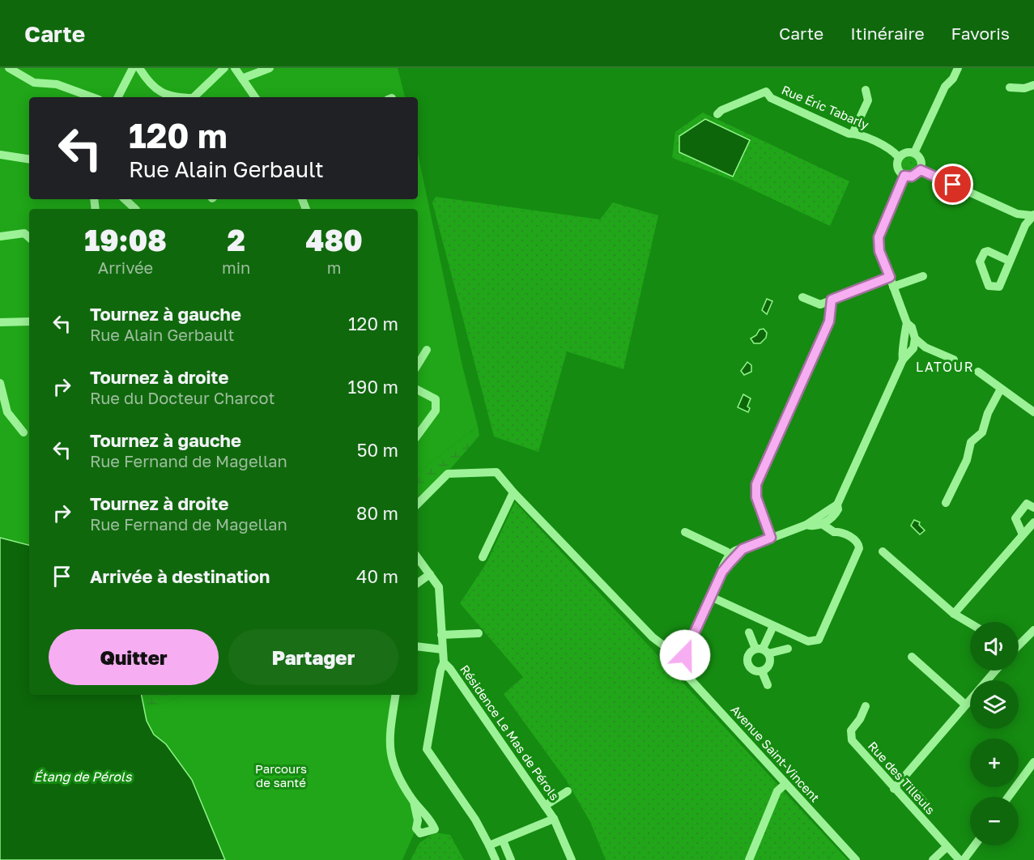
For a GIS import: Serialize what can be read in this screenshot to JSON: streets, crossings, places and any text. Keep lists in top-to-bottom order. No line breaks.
{"streets":{"street":["Rue Éric Tabarly","Résidence Le Mas de Pérols","Avenue Saint-Vincent","Rue des Tilleuls"]},"districts":["LATOUR"],"water":["Étang de Pérols"],"parks":["Parcours de santé"],"page":{"header":"Carte","nav":["Carte","Itinéraire","Favoris"],"turn":["120 m","Rue Alain Gerbault"],"eta":["19:08","Arrivée","2","min","480","m"],"list":[{"name":"Tournez à gauche","note":"Rue Alain Gerbault","value":"120 m"},{"name":"Tournez à droite","note":"Rue du Docteur Charcot","value":"190 m"},{"name":"Tournez à gauche","note":"Rue Fernand de Magellan","value":"50 m"},{"name":"Tournez à droite","note":"Rue Fernand de Magellan","value":"80 m"},{"name":"Arrivée à destination","value":"40 m"}],"buttons":["Quitter","Partager"],"map_buttons":["+","−"]}}
